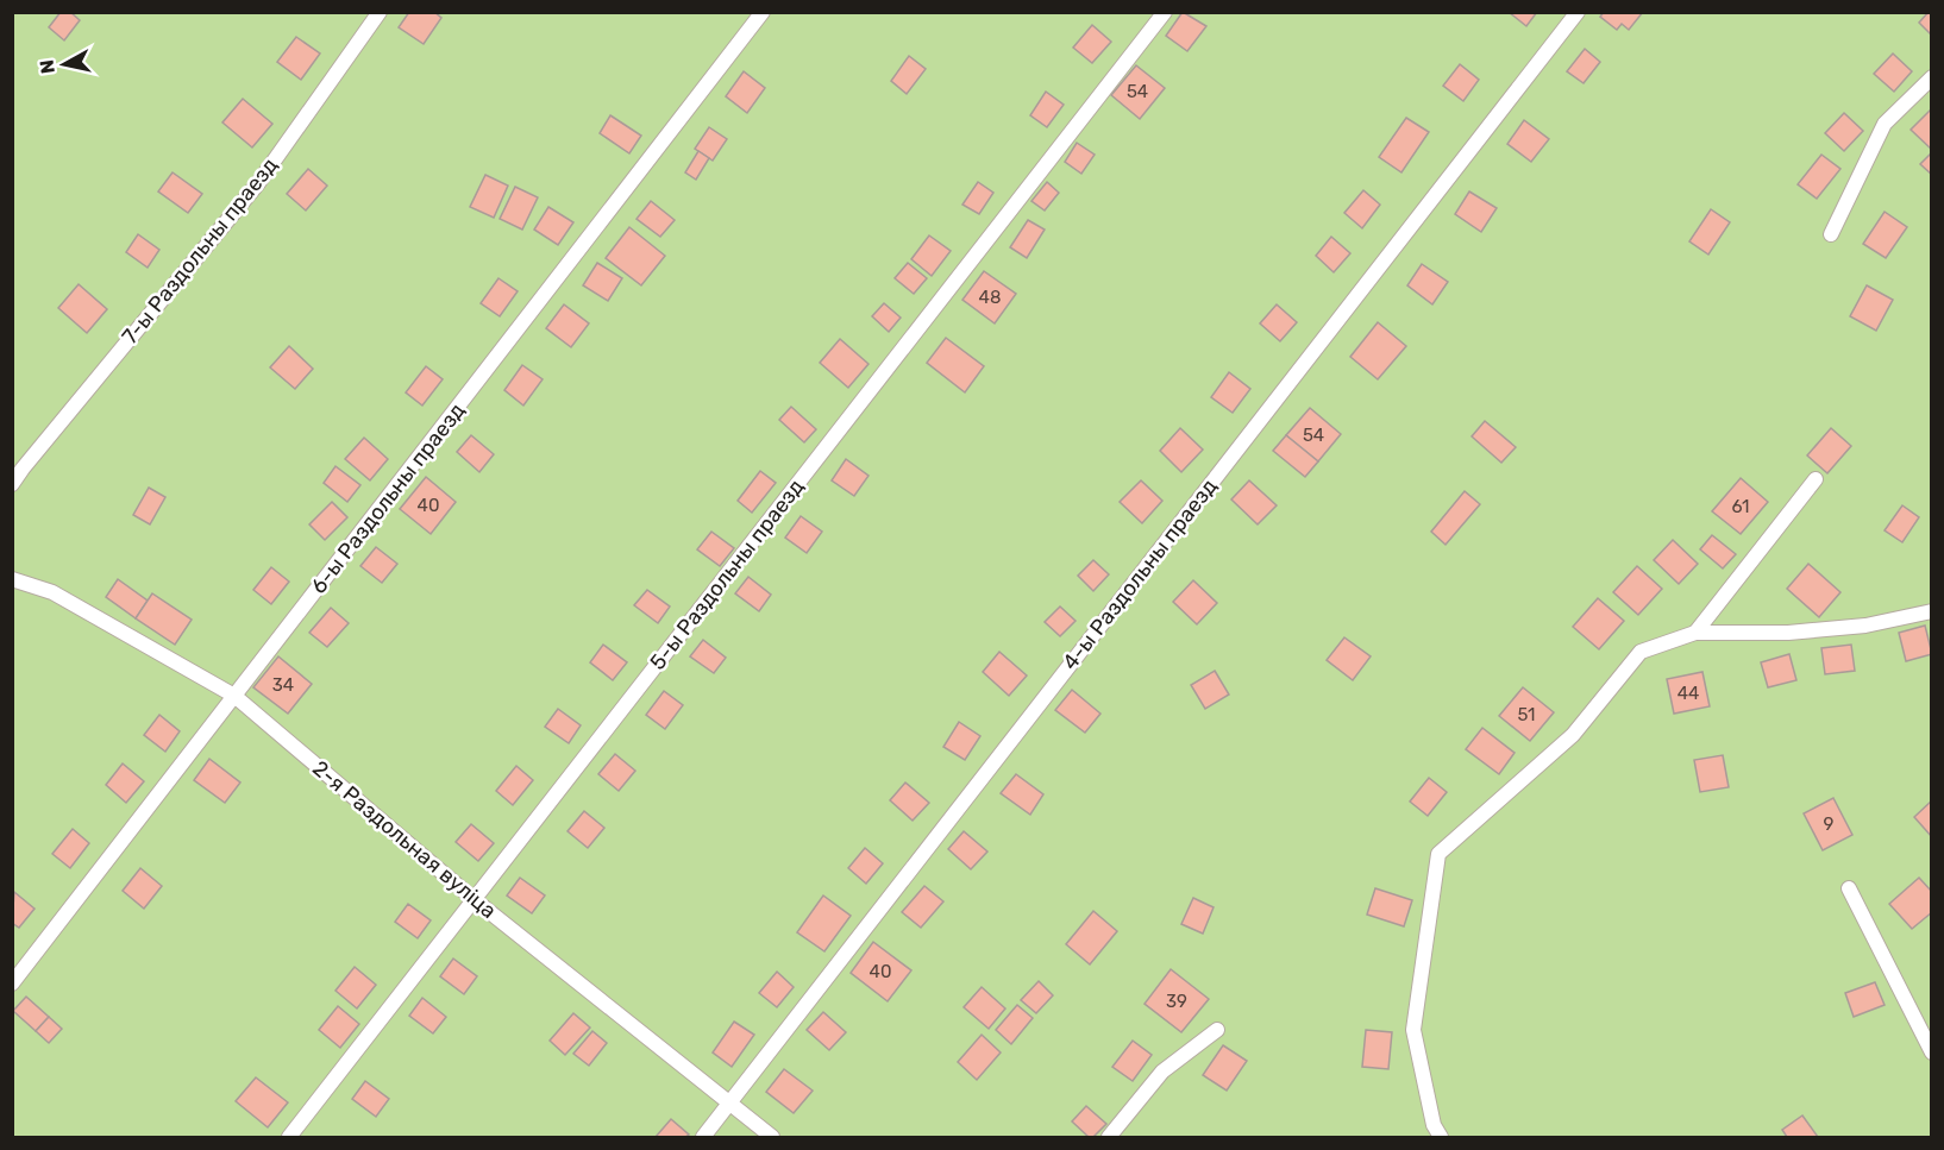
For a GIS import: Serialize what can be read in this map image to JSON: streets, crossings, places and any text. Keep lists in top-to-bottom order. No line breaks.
{"streets":{"lane":["7-ы Раздольны праезд","6-ы Раздольны праезд","5-ы Раздольны праезд","4-ы Раздольны праезд","2-я Раздольная вуліца"]},"crossings":[["6-ы Раздольны праезд","2-я Раздольная вуліца"],["5-ы Раздольны праезд","2-я Раздольная вуліца"],["4-ы Раздольны праезд","2-я Раздольная вуліца"]],"house_numbers":["54","48","54","40","61","34","44","51","9","40","39"],"north":"left"}
